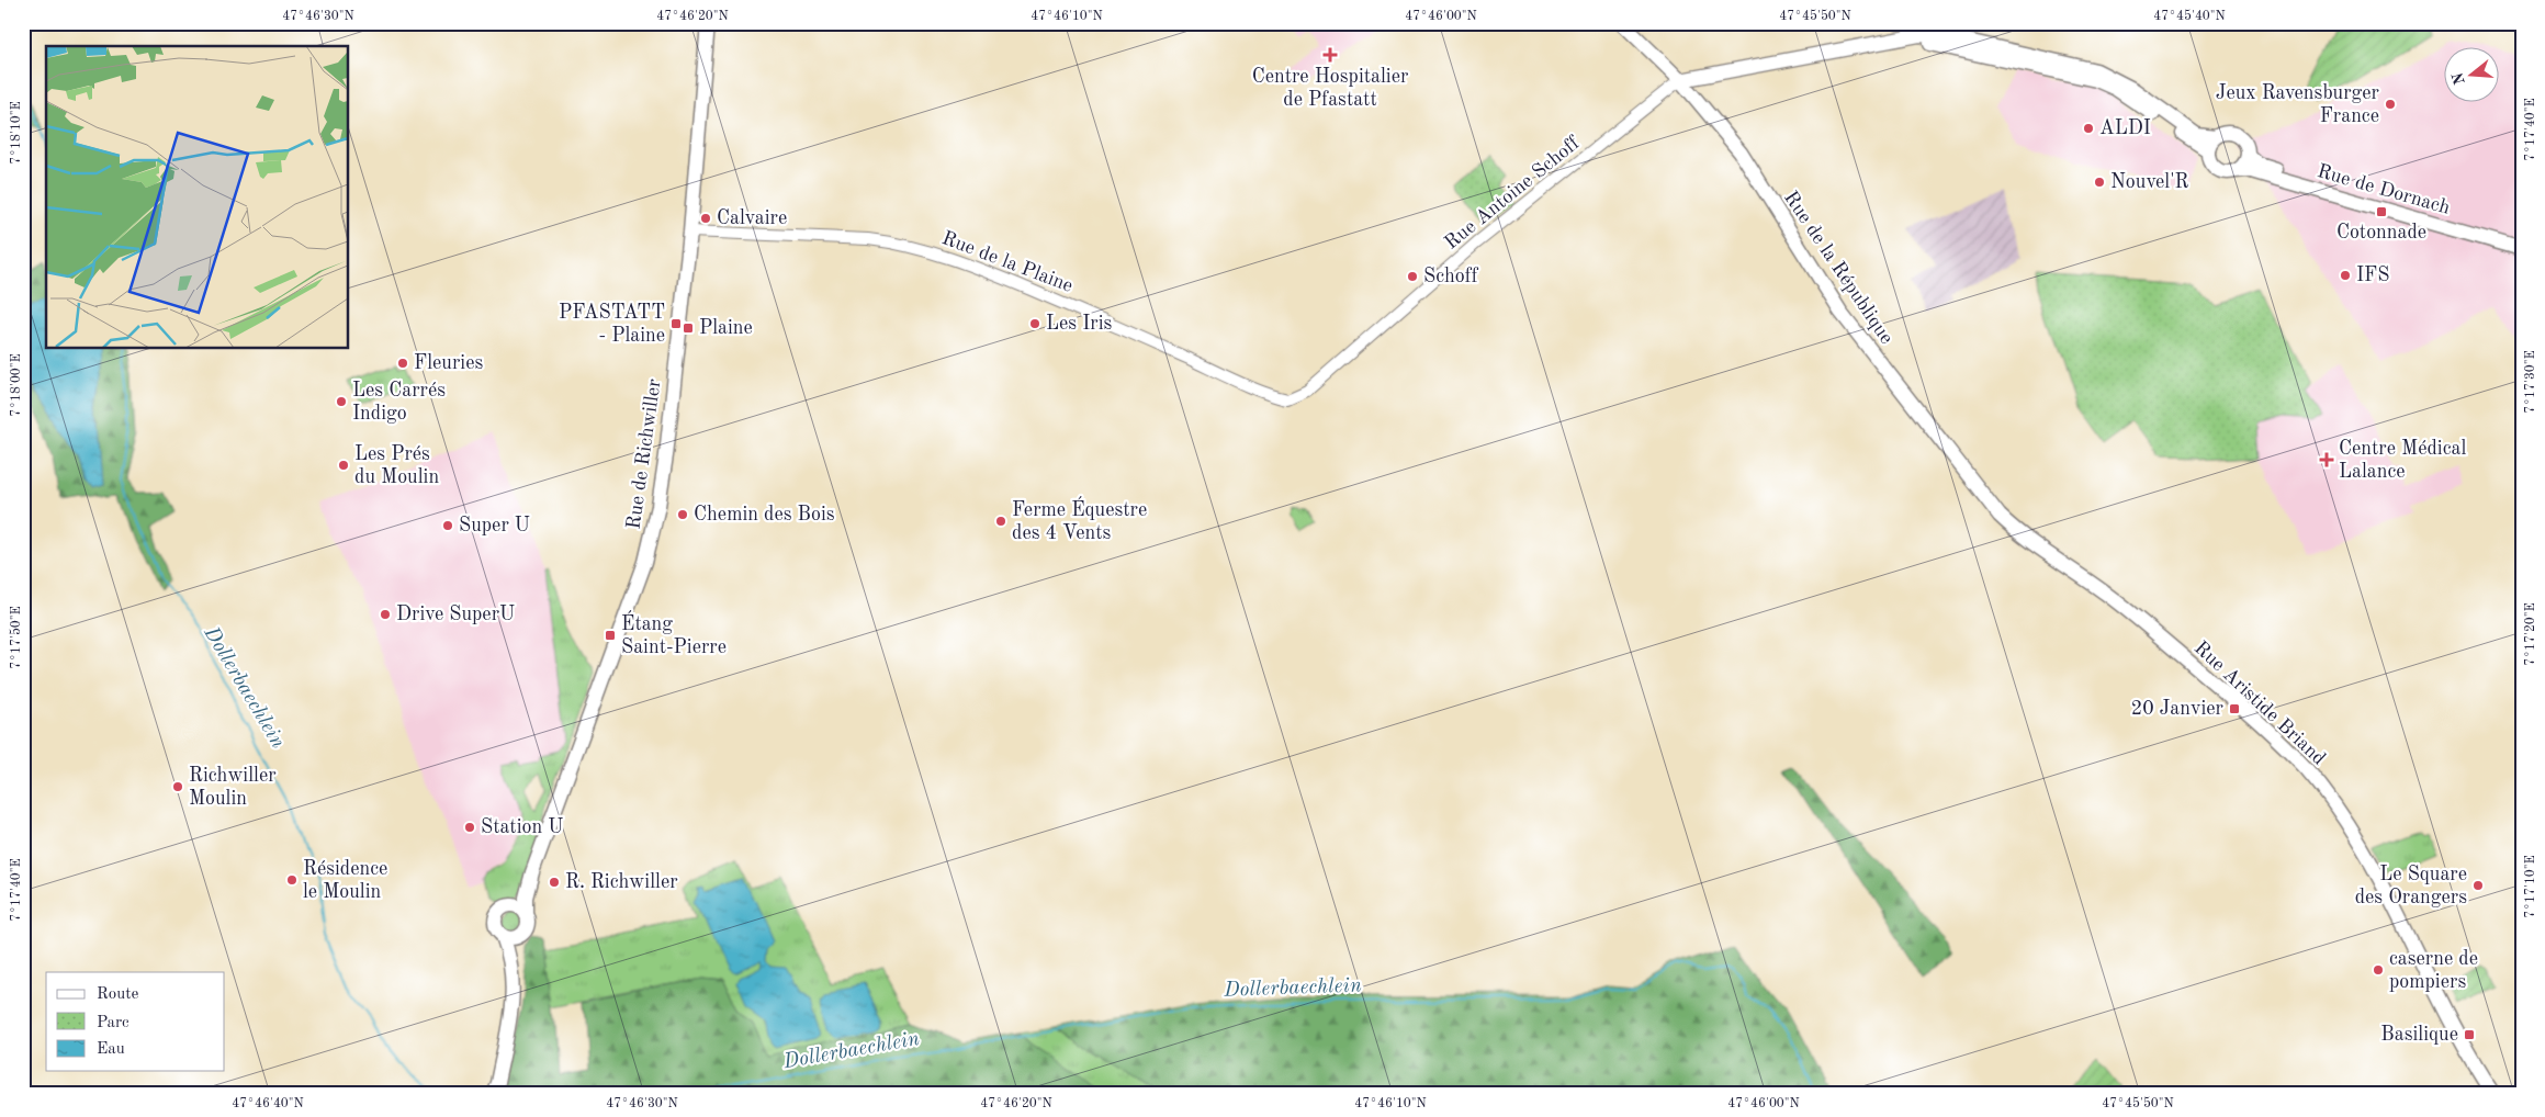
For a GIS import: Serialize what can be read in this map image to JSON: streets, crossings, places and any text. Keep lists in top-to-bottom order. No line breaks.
{"streets":{"main road":["Rue de Dornach","Rue de la République","Rue de Richwiller","Rue Aristide Briand"],"street":["Rue Antoine Schoff","Rue de la Plaine"]},"crossings":[["Rue Antoine Schoff","Rue de la Plaine"],["Rue Antoine Schoff","Rue de la République"],["Rue de la Plaine","Rue de Richwiller"],["Rue de la République","Rue Aristide Briand"]],"water":["Dollerbaechlein"],"places":{"health":["Centre Hospitalier de Pfastatt","Centre Médical Lalance"],"other":["Jeux Ravensburger France","ALDI","Nouvel'R","Calvaire","IFS","Schoff","Les Iris","Fleuries","Les Carrés Indigo","Les Prés du Moulin","Chemin des Bois","Ferme Équestre des 4 Vents","Super U","Drive SuperU","Richwiller Moulin","Station U","Résidence le Moulin","R. Richwiller","Le Square des Orangers","caserne de pompiers"],"transit":["Cotonnade","PFASTATT - Plaine","Plaine","Étang Saint-Pierre","20 Janvier","Basilique"]},"legend":["Route","Parc","Eau"],"north":"left","coordinates":["47°46'30\"N","47°46'20\"N","47°46'10\"N","47°46'00\"N","47°45'50\"N","47°45'40\"N","7°17'40\"E","7°18'10\"E","7°17'30\"E","7°18'00\"E","7°17'20\"E","7°17'50\"E","7°17'10\"E","47°46'40\"N"]}
